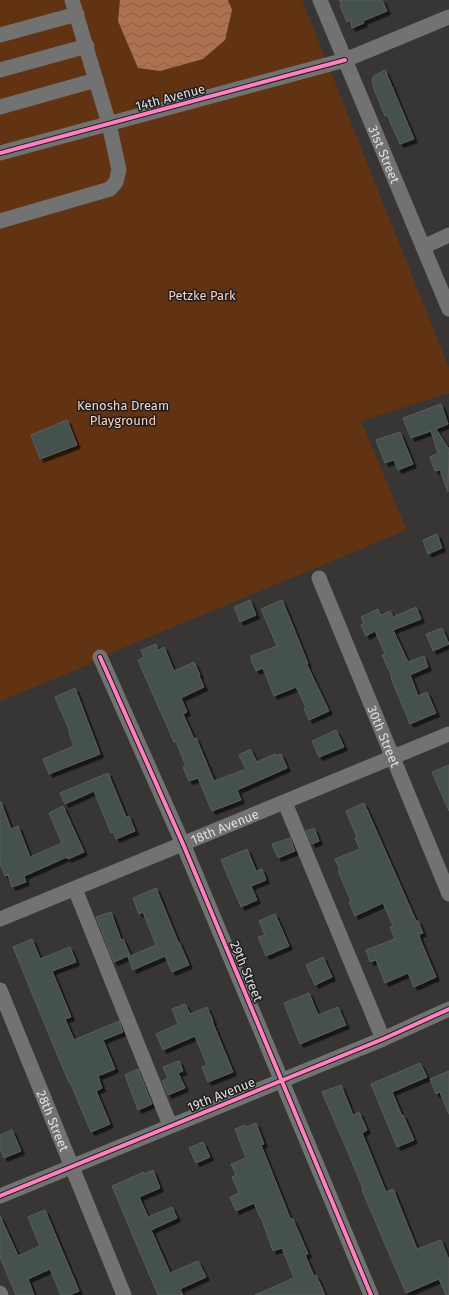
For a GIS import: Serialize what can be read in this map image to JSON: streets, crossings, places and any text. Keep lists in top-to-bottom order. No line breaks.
{"streets":{"street":["14th Avenue","31st Street","30th Street","18th Avenue","29th Street","19th Avenue","28th Street"]},"crossings":[["14th Avenue","31st Street"],["30th Street","18th Avenue"],["18th Avenue","29th Street"],["29th Street","19th Avenue"],["19th Avenue","28th Street"]],"parks":["Petzke Park","Kenosha Dream Playground"]}
